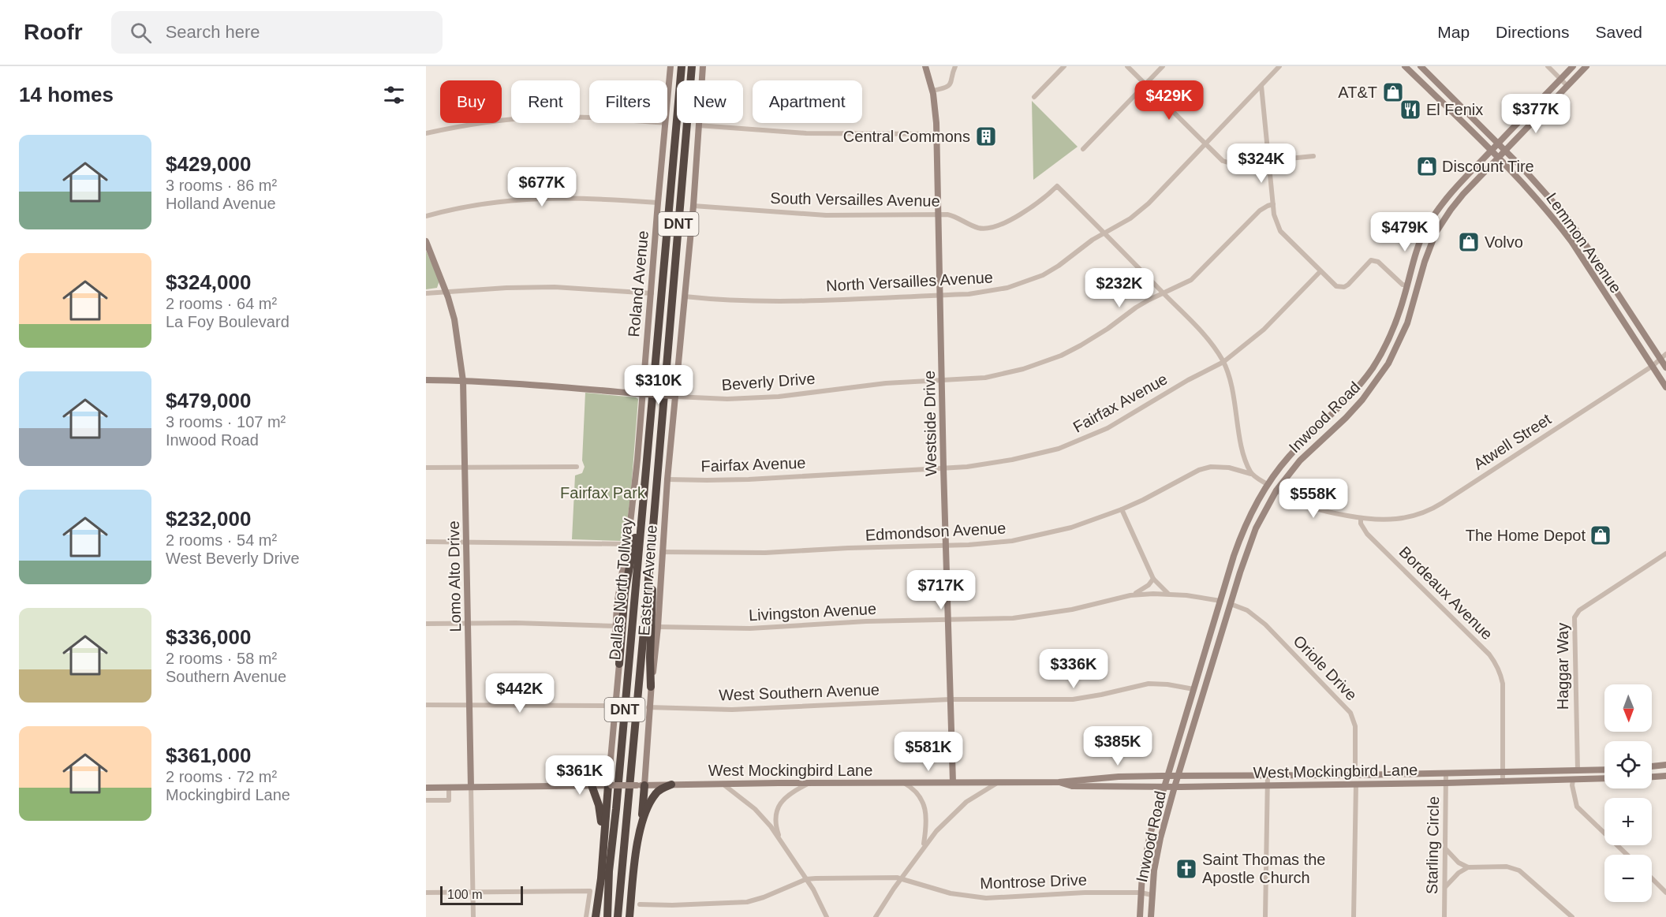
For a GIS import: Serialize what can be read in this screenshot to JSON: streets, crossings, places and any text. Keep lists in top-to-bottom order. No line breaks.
{"streets":{"highway":["DNT","Dallas North Tollway"],"main road":["Lemmon Avenue","Roland Avenue","Beverly Drive","Inwood Road","Westside Drive","Lomo Alto Drive","Eastern Avenue","West Mockingbird Lane"],"street":["South Versailles Avenue","North Versailles Avenue","Fairfax Avenue","Atwell Street","Edmondson Avenue","Bordeaux Avenue","Livingston Avenue","Haggar Way","Oriole Drive","West Southern Avenue","Starling Circle","Montrose Drive"]},"crossings":[["South Versailles Avenue","North Versailles Avenue"],["South Versailles Avenue","Westside Drive"],["South Versailles Avenue","Eastern Avenue"],["Lemmon Avenue","Inwood Road"],["Lemmon Avenue","Atwell Street"],["North Versailles Avenue","Westside Drive"],["North Versailles Avenue","Eastern Avenue"],["Roland Avenue","Beverly Drive"],["Roland Avenue","West Mockingbird Lane"],["Beverly Drive","Westside Drive"],["Beverly Drive","Lomo Alto Drive"],["Beverly Drive","Eastern Avenue"],["Fairfax Avenue","Westside Drive"],["Fairfax Avenue","Eastern Avenue"],["Inwood Road","Livingston Avenue"],["Inwood Road","Oriole Drive"],["Inwood Road","West Southern Avenue"],["Inwood Road","West Mockingbird Lane"],["Inwood Road","Montrose Drive"],["Westside Drive","Edmondson Avenue"],["Westside Drive","Livingston Avenue"],["Westside Drive","West Southern Avenue"],["Westside Drive","West Mockingbird Lane"],["Atwell Street","Bordeaux Avenue"],["Edmondson Avenue","Eastern Avenue"],["Lomo Alto Drive","West Mockingbird Lane"],["Eastern Avenue","Livingston Avenue"],["Eastern Avenue","West Southern Avenue"],["Eastern Avenue","West Mockingbird Lane"],["Bordeaux Avenue","West Mockingbird Lane"],["Haggar Way","West Mockingbird Lane"],["Oriole Drive","West Mockingbird Lane"],["West Mockingbird Lane","Starling Circle"],["West Mockingbird Lane","Montrose Drive"]],"parks":["Fairfax Park"],"places":{"shop":["AT&T","Discount Tire","Volvo","The Home Depot"],"restaurant":["El Fenix"],"building":["Central Commons"],"church":["Saint Thomas the Apostle Church"]},"scale_bar":"100 m","north":"bottom","page":{"header":"Roofr","search":"Search here","nav":["Map","Directions","Saved"],"heading":"14 homes","price":["$429K","$377K","$324K","$677K","$479K","$232K","$310K","$558K","$717K","$336K","$442K","$385K","$581K","$361K"],"chip":["Buy","Rent","Filters","New","Apartment"],"list":[{"name":"$429,000","note":"3 rooms · 86 m² · Holland Avenue"},{"name":"$324,000","note":"2 rooms · 64 m² · La Foy Boulevard"},{"name":"$479,000","note":"3 rooms · 107 m² · Inwood Road"},{"name":"$232,000","note":"2 rooms · 54 m² · West Beverly Drive"},{"name":"$336,000","note":"2 rooms · 58 m² · Southern Avenue"},{"name":"$361,000","note":"2 rooms · 72 m² · Mockingbird Lane"}],"map_buttons":["+","−"],"scale":"100 m"}}
